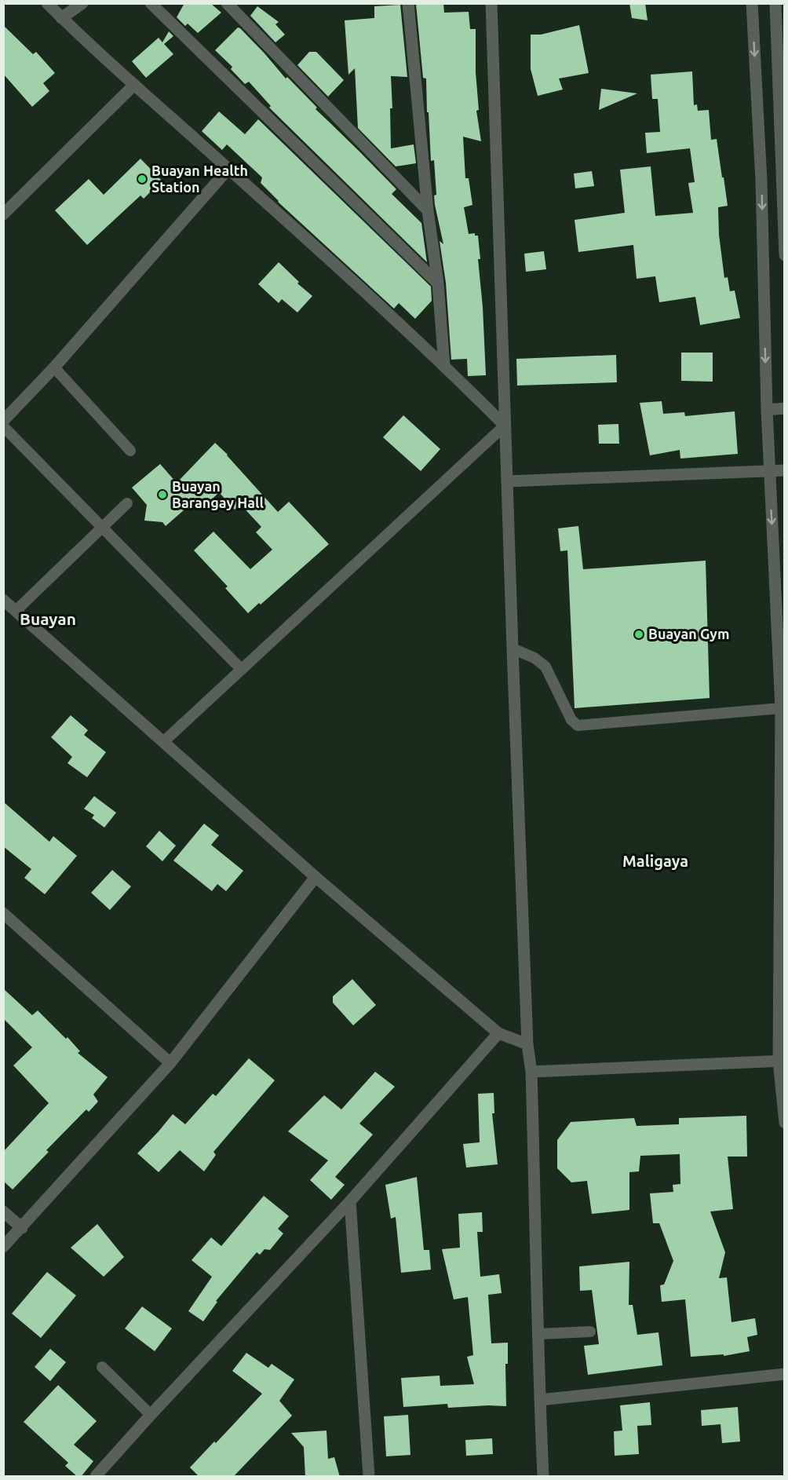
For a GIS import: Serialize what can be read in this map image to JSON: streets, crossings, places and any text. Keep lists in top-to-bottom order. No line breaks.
{"districts":["Buayan","Maligaya"],"places":["Buayan Health Station","Buayan Barangay Hall","Buayan Gym"]}
